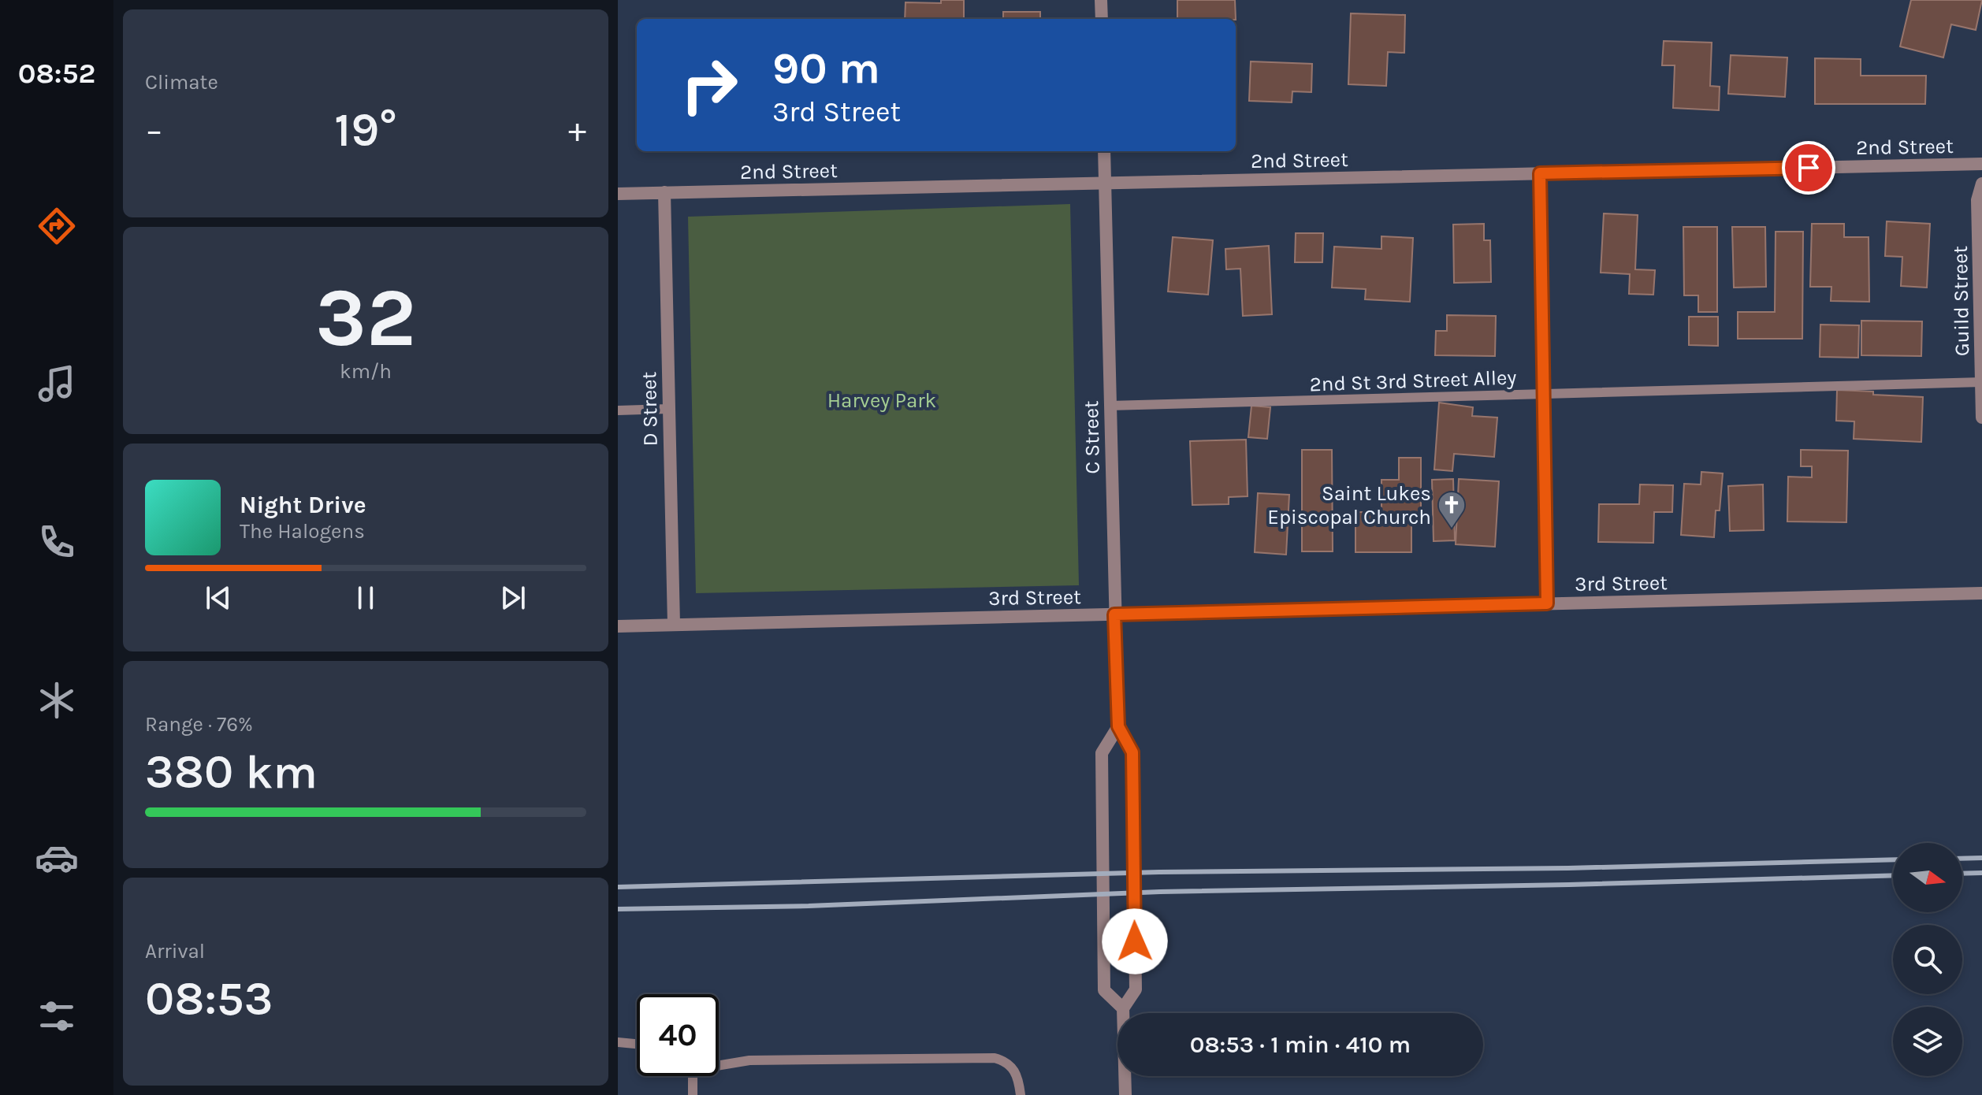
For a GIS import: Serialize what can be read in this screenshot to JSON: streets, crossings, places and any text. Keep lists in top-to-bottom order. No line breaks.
{"streets":{"street":["2nd Street","Guild Street","D Street","C Street","3rd Street"],"lane":["2nd St 3rd Street Alley"]},"crossings":[["2nd Street","D Street"],["2nd Street","C Street"],["Guild Street","2nd St 3rd Street Alley"],["2nd St 3rd Street Alley","C Street"],["D Street","3rd Street"],["C Street","3rd Street"]],"parks":["Harvey Park"],"places":{"church":["Saint Lukes Episcopal Church"]},"north":"right","page":{"tabs":"08:52","tile":["Climate",["32","km/h"],["Range · 76%","380 km"],["Arrival","08:53"]],"turn":["90 m","3rd Street"],"heat":["−","19°","+"],"song":["Night Drive","The Halogens"],"limit":"40","trip":"08:53 · 1 min · 410 m"}}
